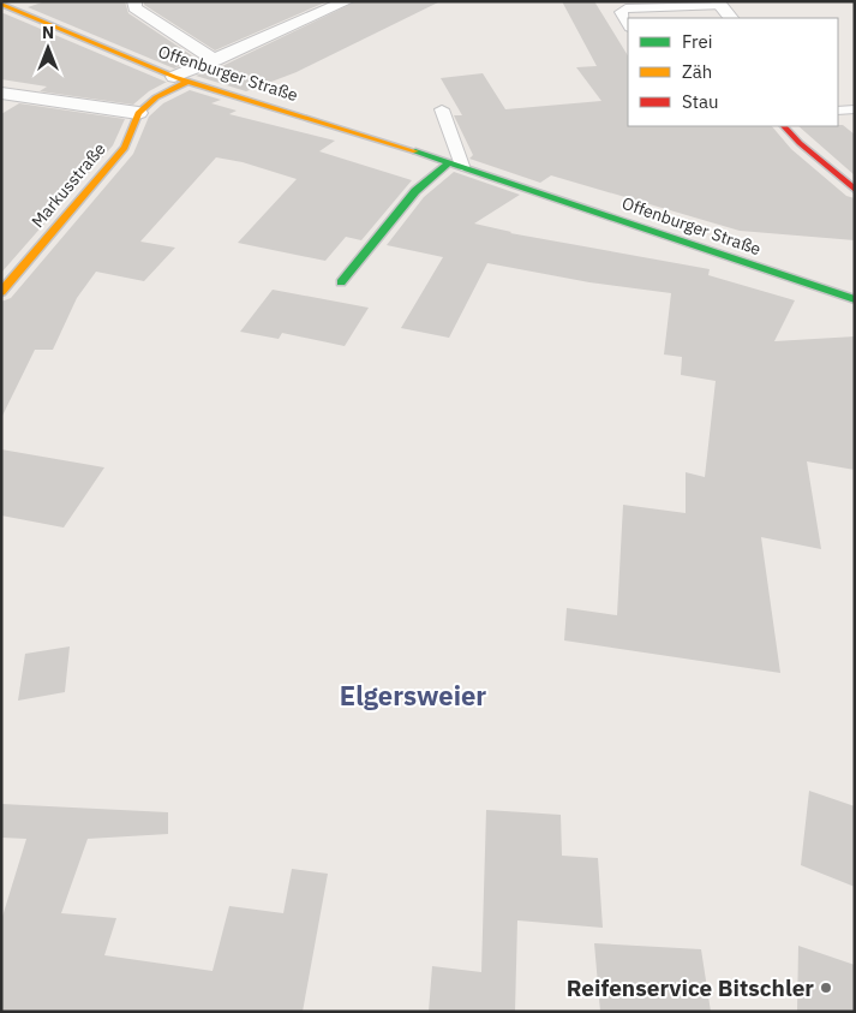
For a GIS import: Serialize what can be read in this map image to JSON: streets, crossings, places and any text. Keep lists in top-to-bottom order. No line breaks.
{"streets":{"street":["Offenburger Straße","Markusstraße"]},"districts":["Elgersweier"],"places":["Reifenservice Bitschler"],"legend":["Frei","Zäh","Stau"],"north":"top"}
